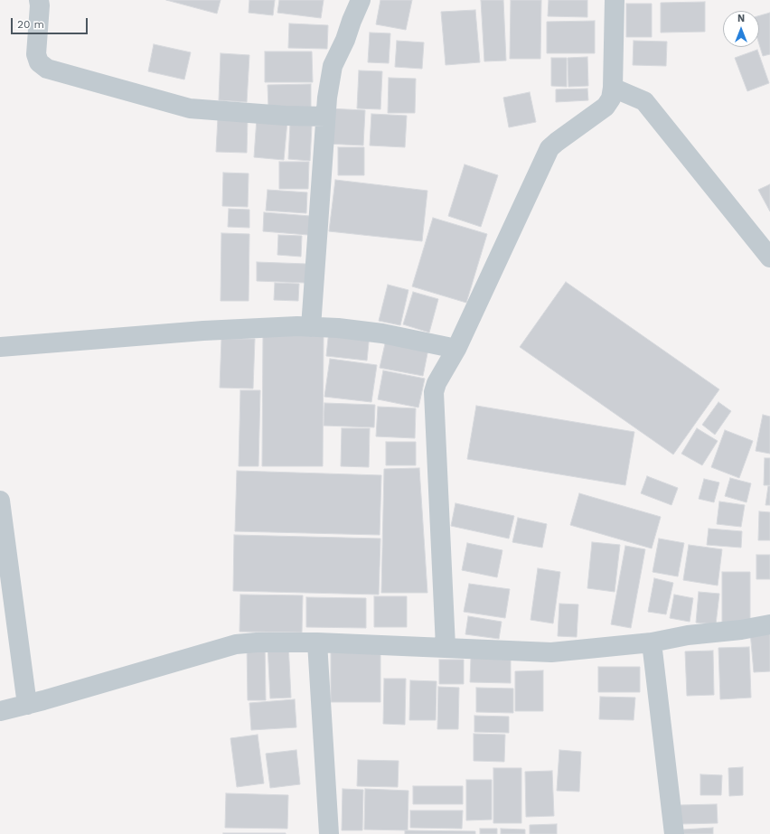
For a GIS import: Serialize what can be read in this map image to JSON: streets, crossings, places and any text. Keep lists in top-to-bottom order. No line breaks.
{"scale_bar":"20 m","north":"top"}
